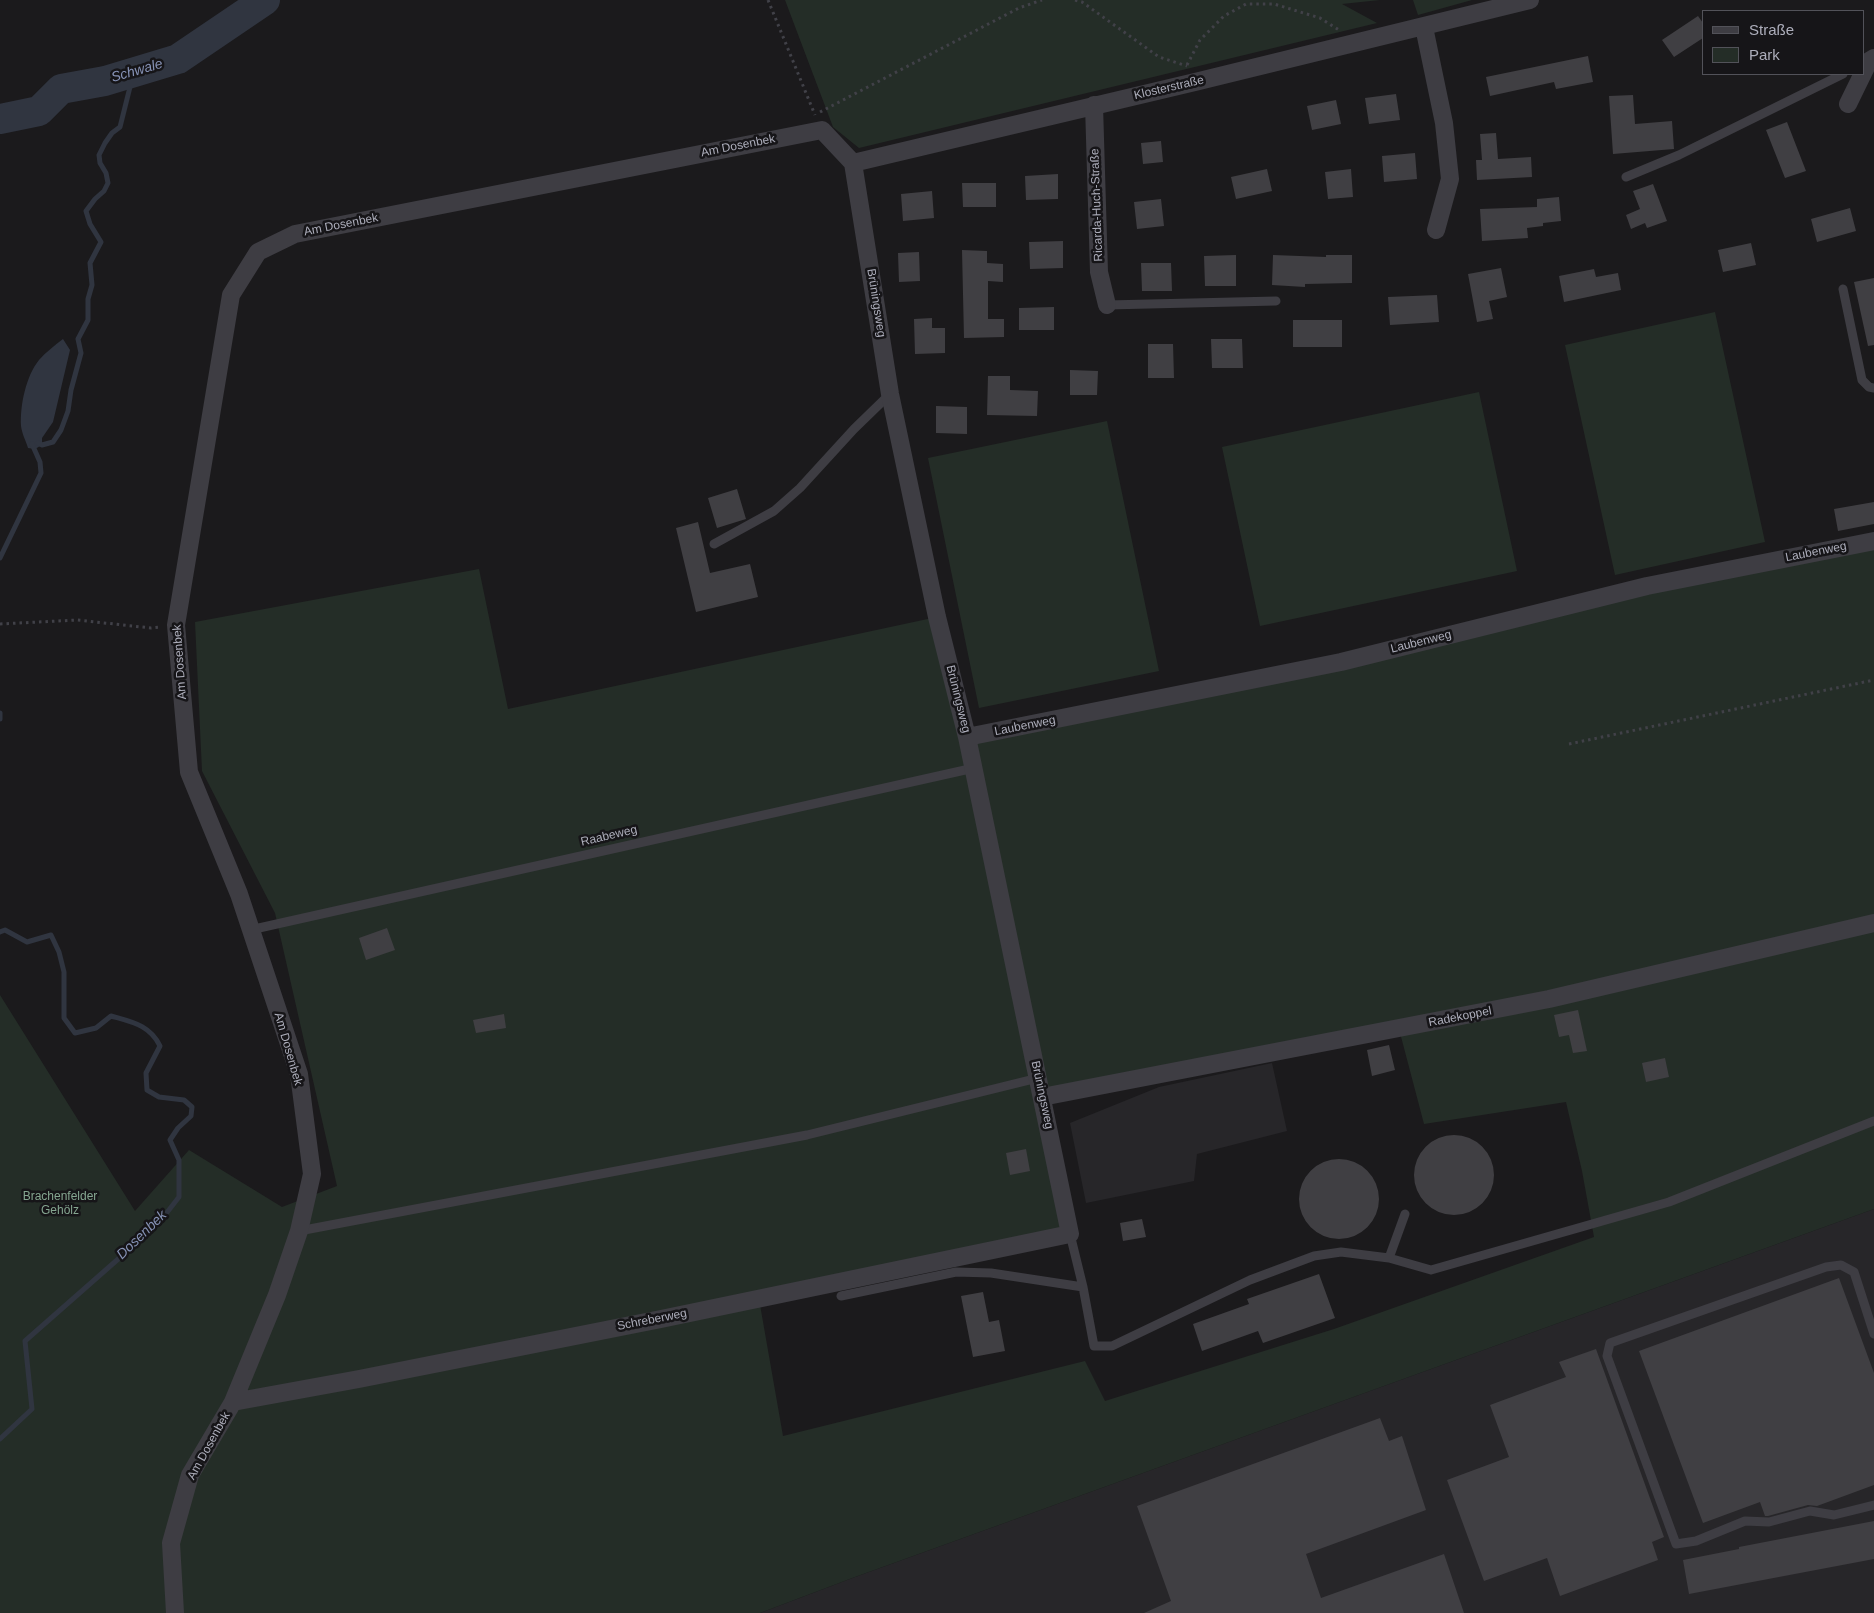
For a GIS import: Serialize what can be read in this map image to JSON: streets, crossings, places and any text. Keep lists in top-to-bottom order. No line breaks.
{"streets":{"street":["Klosterstraße","Am Dosenbek","Ricarda-Huch-Straße","Brüningsweg","Laubenweg","Radekoppel","Schreberweg"],"lane":["Raabeweg"]},"crossings":[["Klosterstraße","Ricarda-Huch-Straße"],["Klosterstraße","Brüningsweg"],["Am Dosenbek","Raabeweg"],["Am Dosenbek","Schreberweg"],["Brüningsweg","Laubenweg"],["Brüningsweg","Raabeweg"],["Brüningsweg","Radekoppel"],["Brüningsweg","Schreberweg"]],"water":["Schwale","Dosenbek"],"parks":["Brachenfelder Gehölz"],"legend":["Straße","Park"]}
